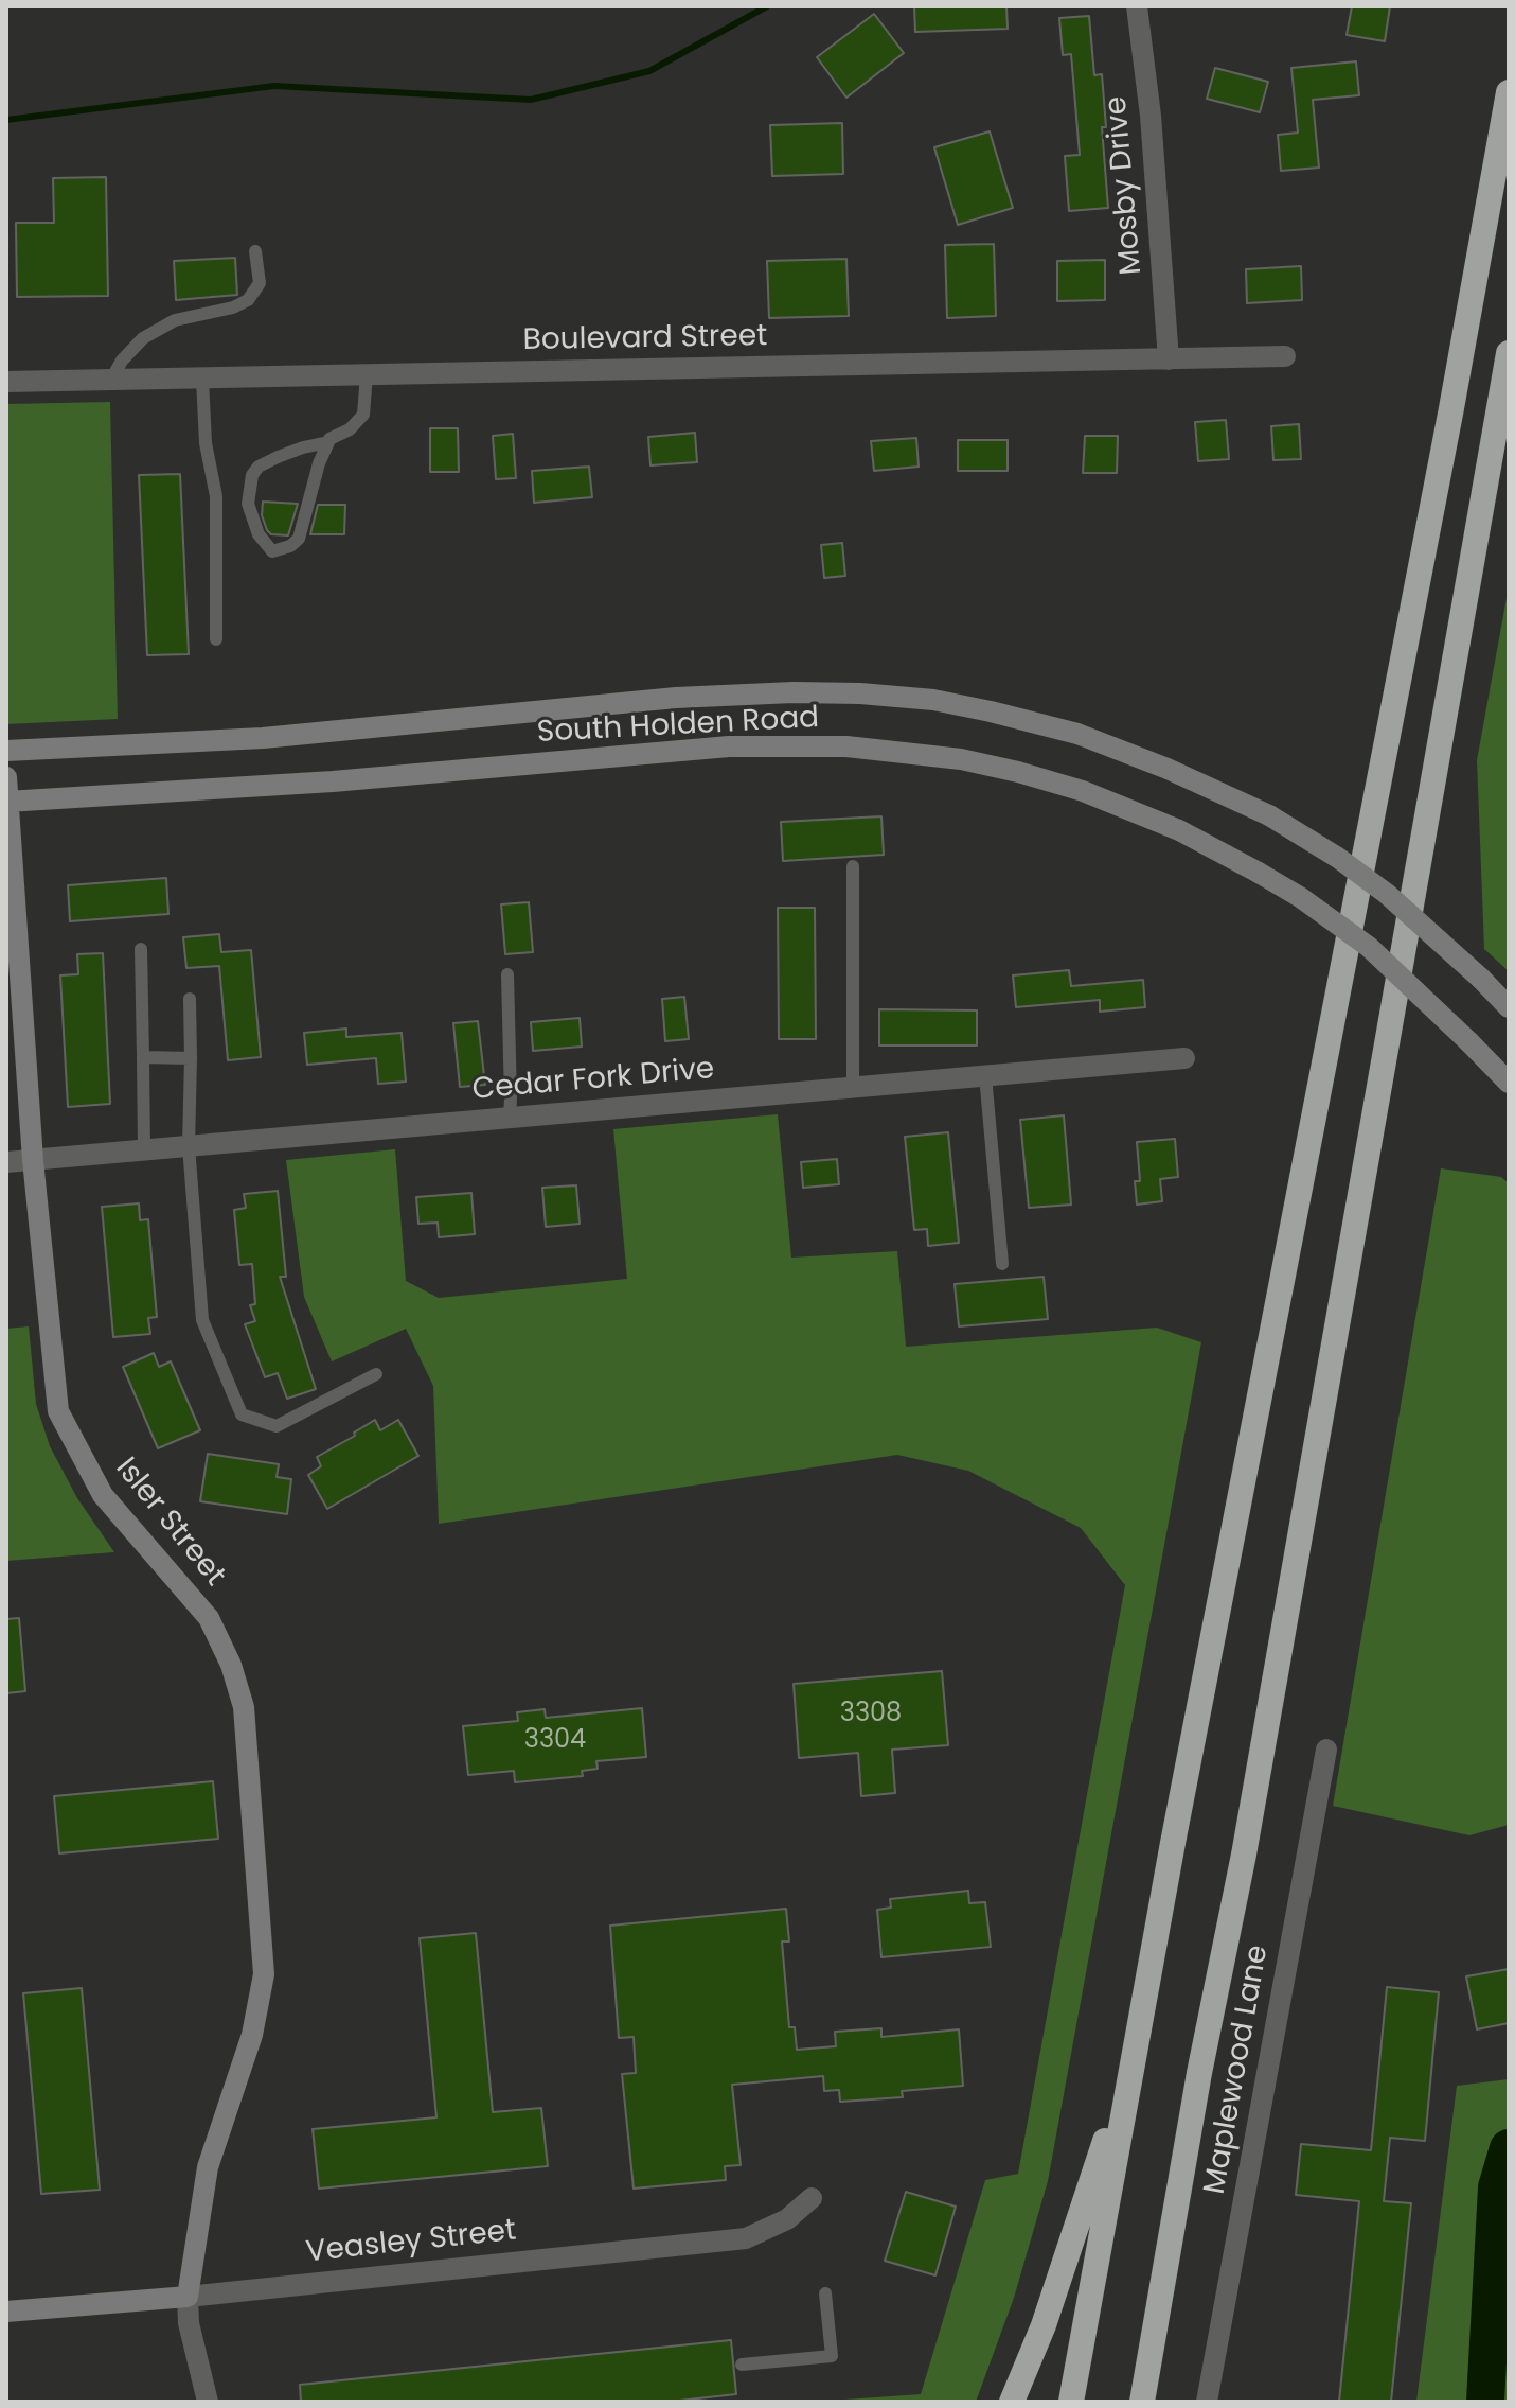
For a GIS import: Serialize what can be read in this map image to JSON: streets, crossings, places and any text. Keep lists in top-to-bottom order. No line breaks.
{"streets":{"main road":["South Holden Road","Isler Street","Veasley Street"],"street":["Mosby Drive","Boulevard Street","Cedar Fork Drive","Maplewood Lane"]},"crossings":[["Mosby Drive","Boulevard Street"],["South Holden Road","Isler Street"],["Cedar Fork Drive","Isler Street"],["Isler Street","Veasley Street"]],"house_numbers":["3308","3304"]}
